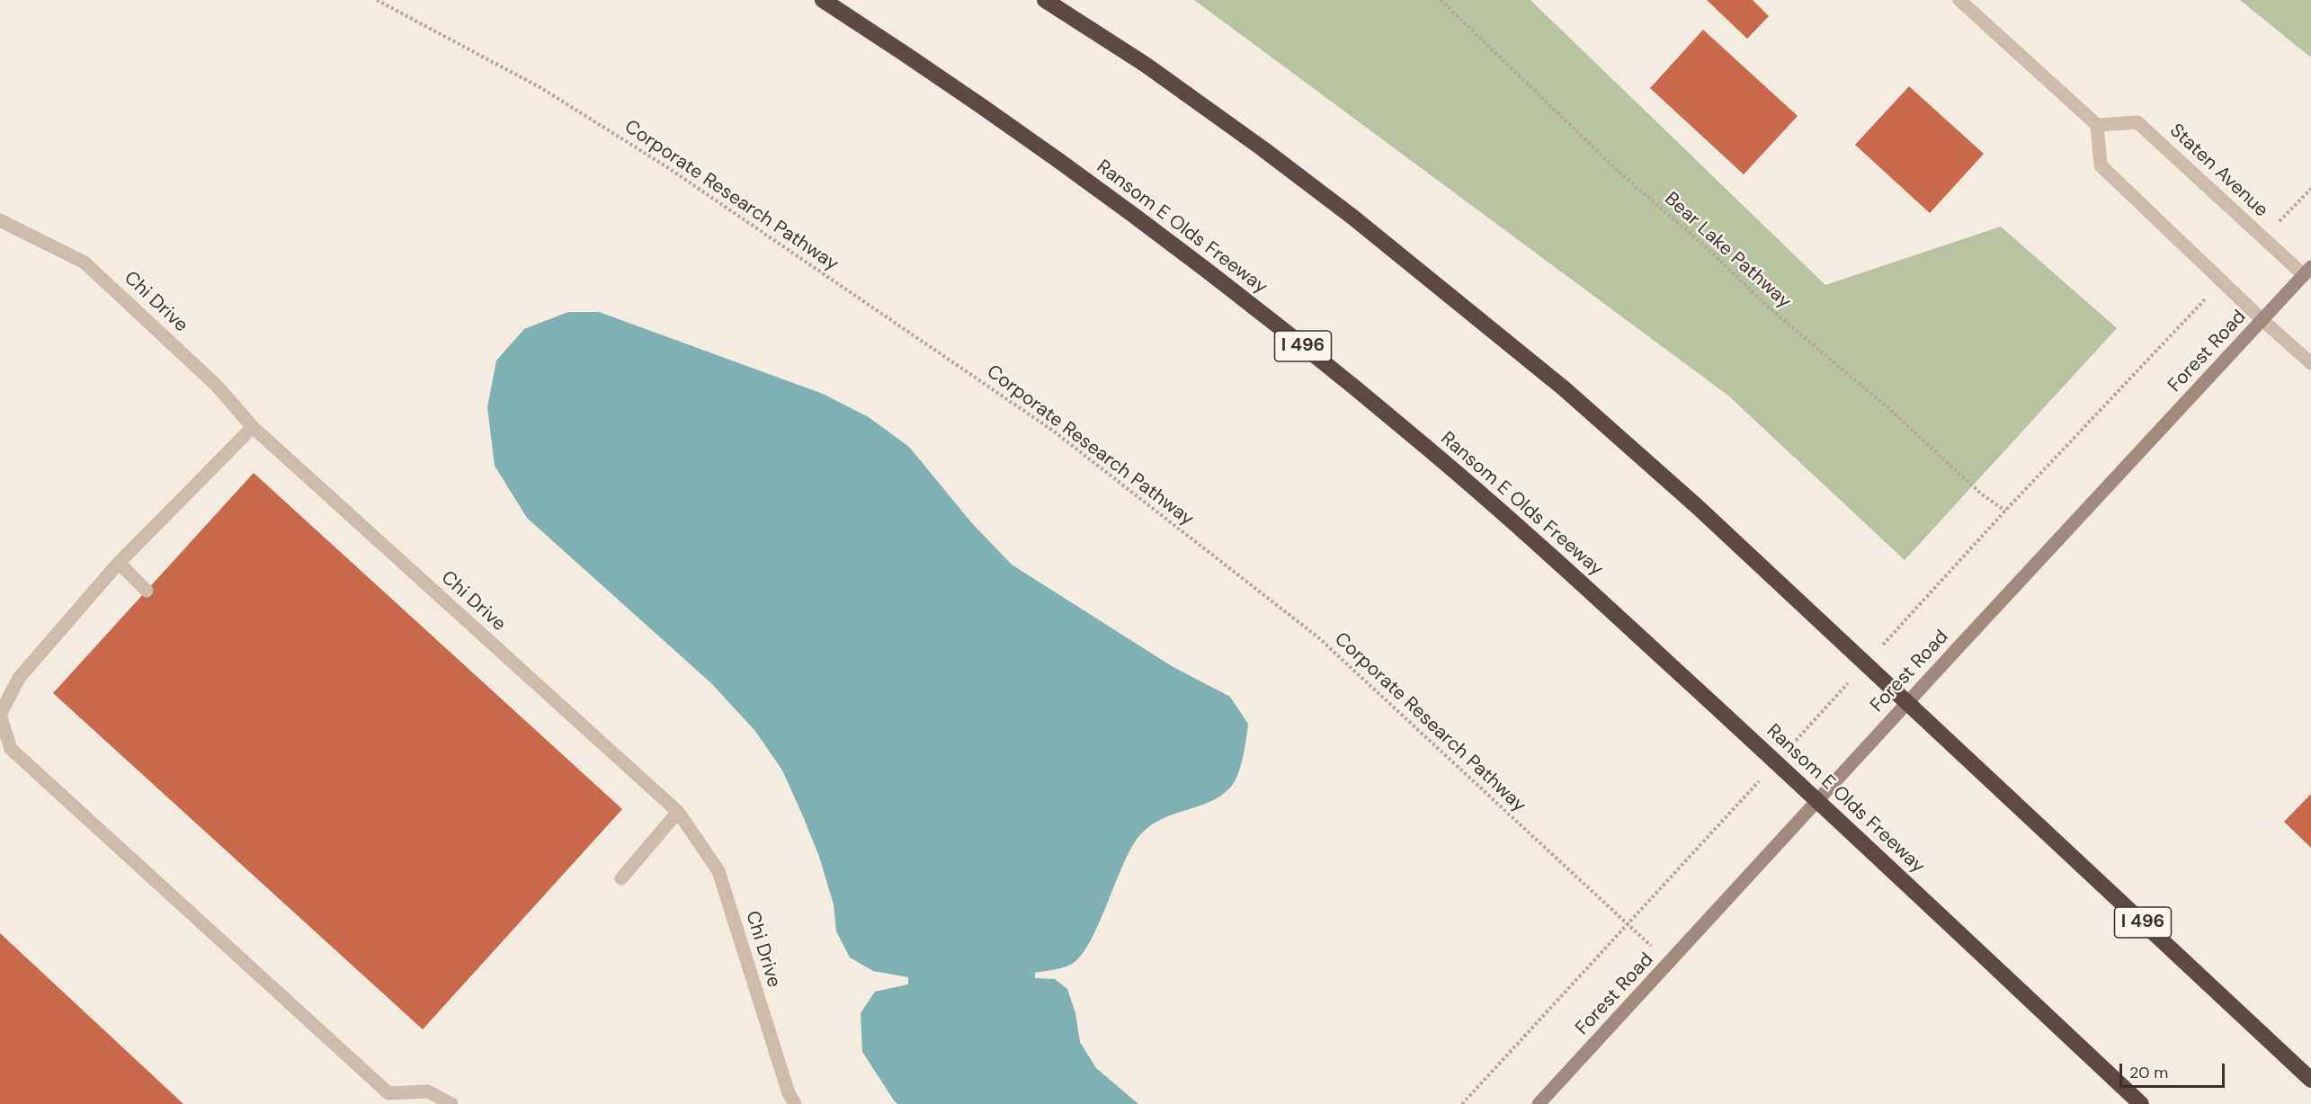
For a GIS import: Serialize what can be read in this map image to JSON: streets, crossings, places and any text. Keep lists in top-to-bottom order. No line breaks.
{"streets":{"highway":["Ransom E Olds Freeway","I 496"],"street":["Staten Avenue","Chi Drive","Forest Road"],"path":["Corporate Research Pathway","Bear Lake Pathway"]},"crossings":[["Staten Avenue","Forest Road"],["Corporate Research Pathway","Forest Road"]],"scale_bar":"20 m"}
